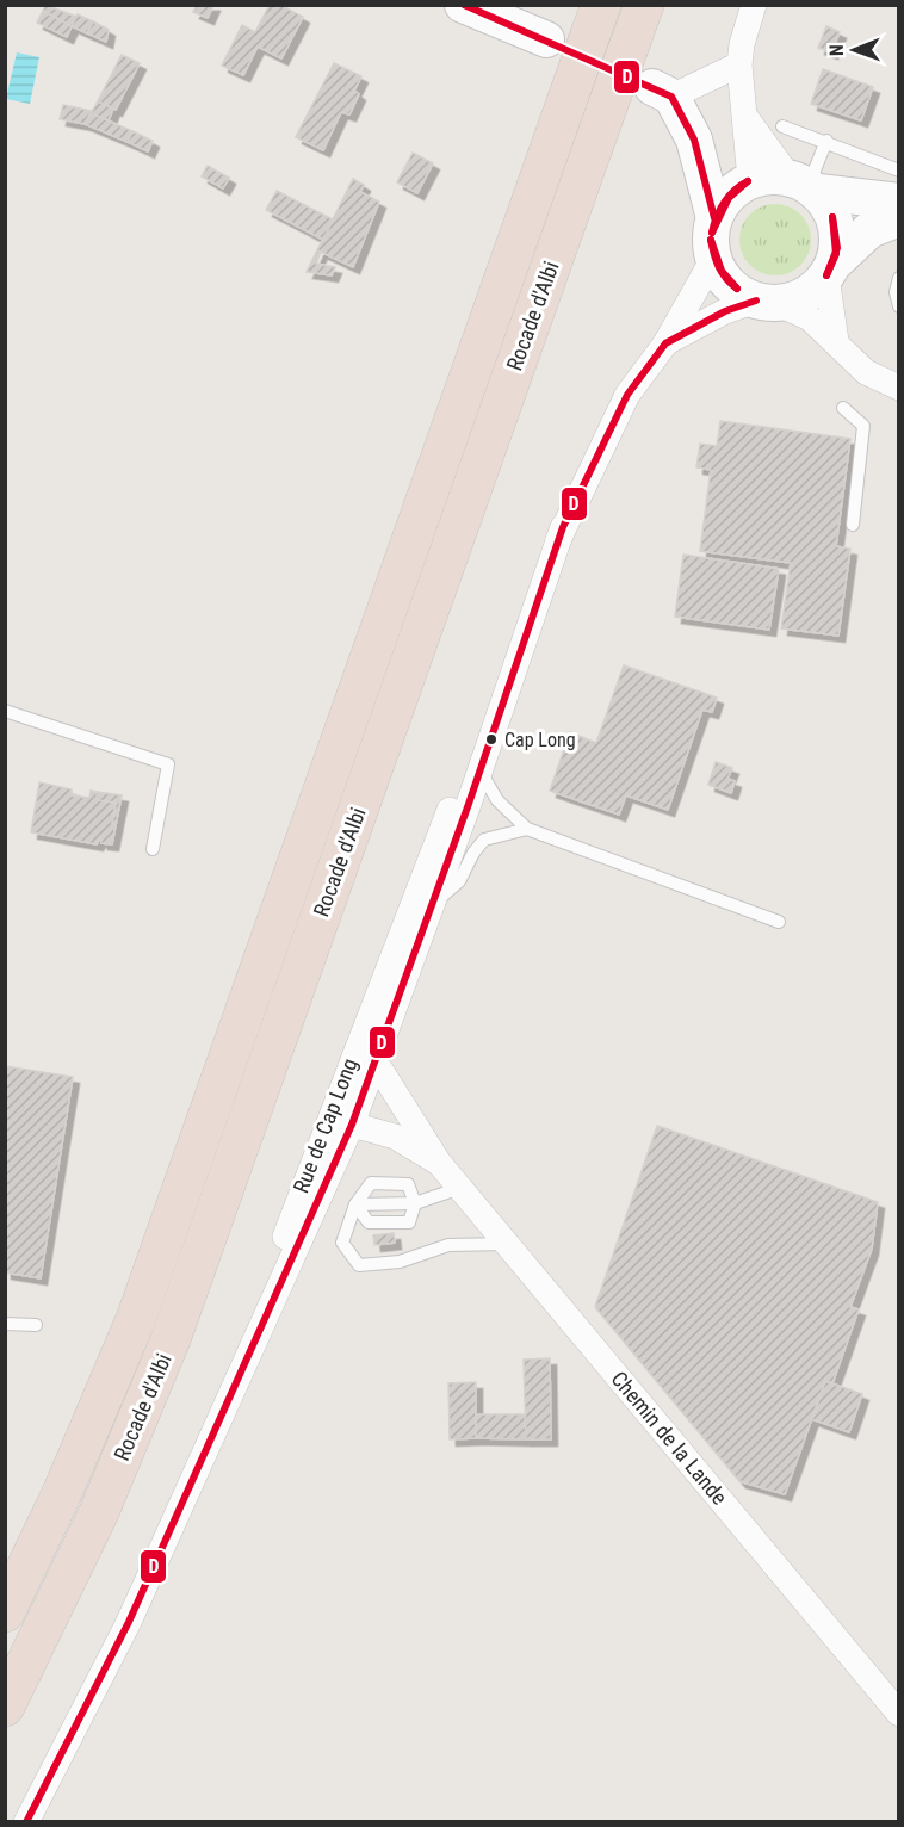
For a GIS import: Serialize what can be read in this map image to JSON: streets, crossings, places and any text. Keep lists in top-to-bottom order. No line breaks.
{"streets":{"highway":["Rocade d'Albi"],"street":["Rue de Cap Long","Chemin de la Lande"]},"crossings":[["Rue de Cap Long","Chemin de la Lande"]],"places":["Cap Long"],"lines":["transit line D"],"north":"left"}
